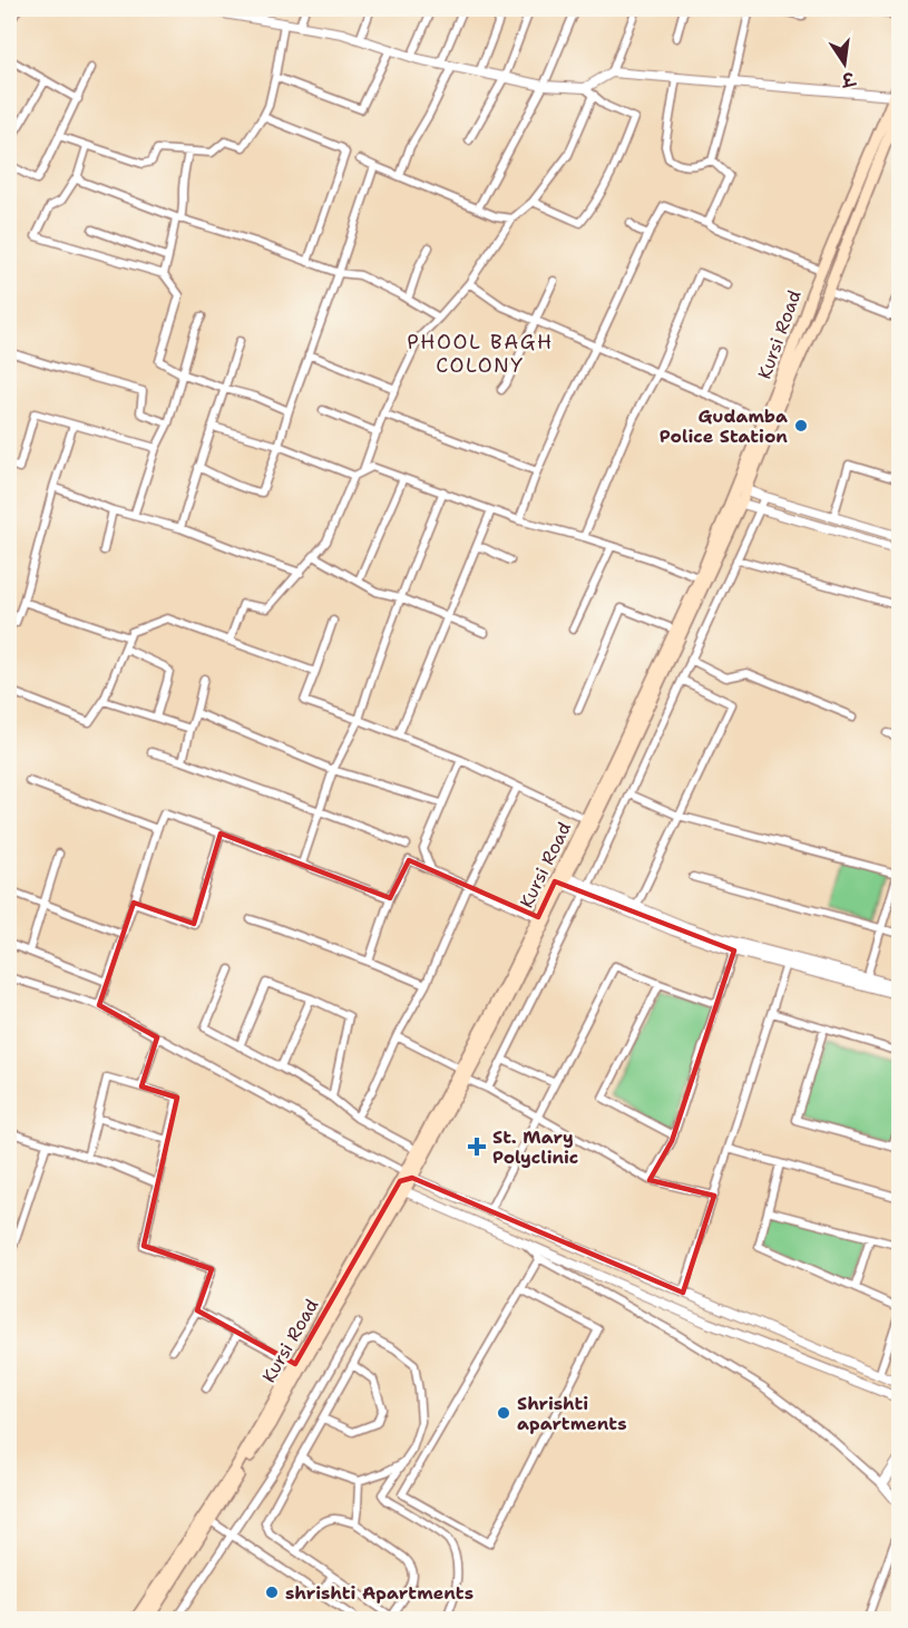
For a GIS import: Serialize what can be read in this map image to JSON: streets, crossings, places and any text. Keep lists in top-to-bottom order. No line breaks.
{"streets":{"main road":["Kursi Road"]},"districts":["PHOOL BAGH COLONY"],"places":{"other":["Gudamba Police Station","Shrishti apartments","shrishti Apartments"],"health":["St. Mary Polyclinic"]},"north":"bottom"}
